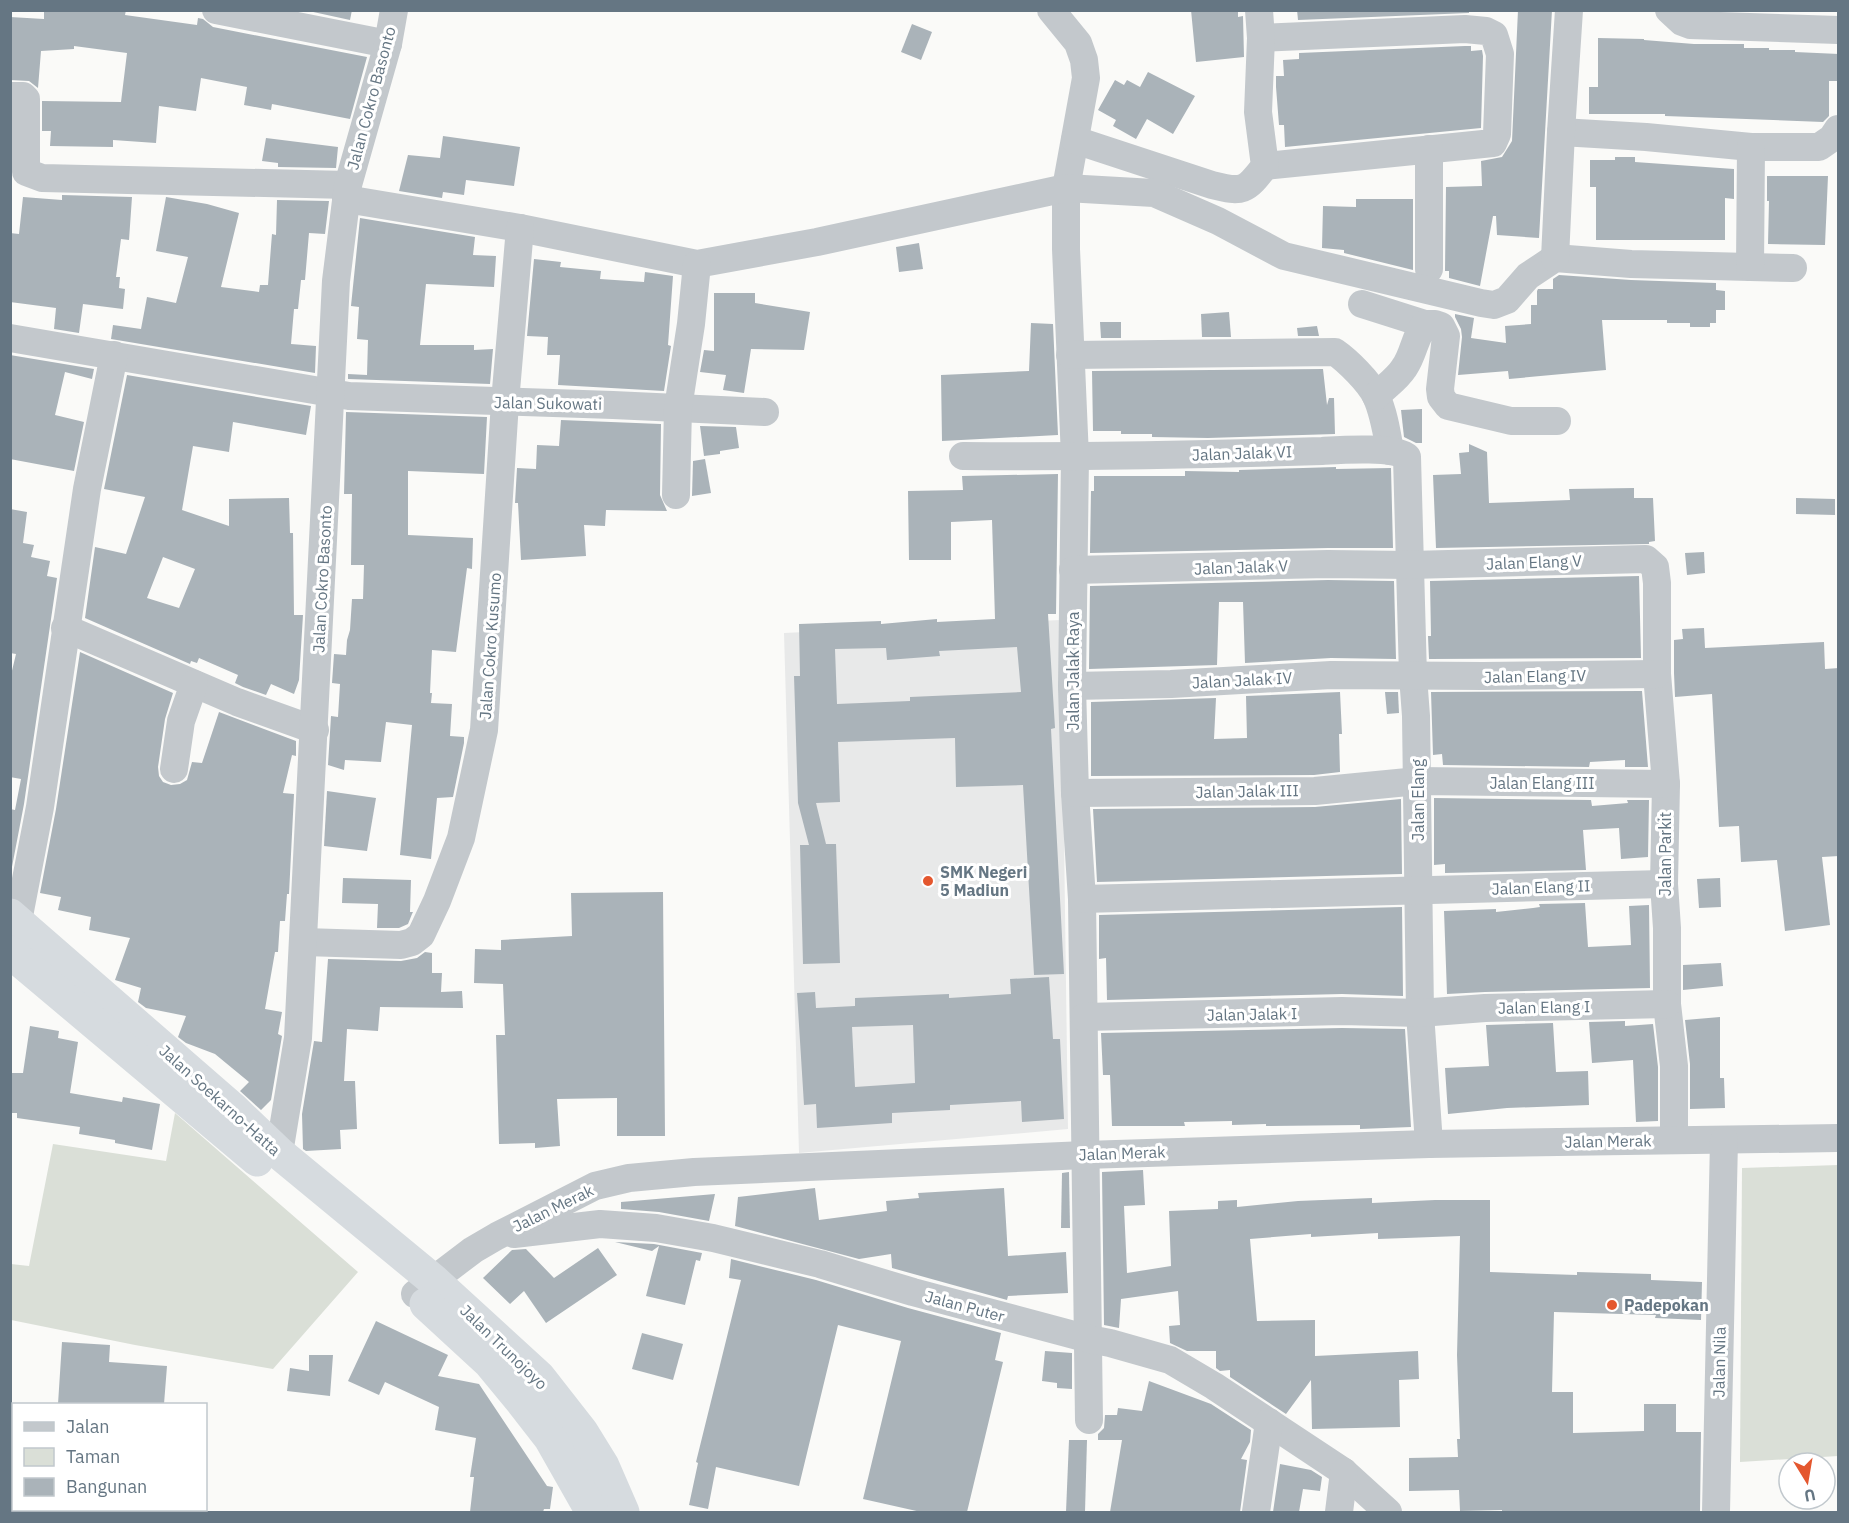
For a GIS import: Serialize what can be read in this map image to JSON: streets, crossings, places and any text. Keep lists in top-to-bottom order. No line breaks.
{"streets":{"highway":["Jalan Soekarno-Hatta","Jalan Trunojoyo"],"street":["Jalan Cokro Basonto","Jalan Sukowati","Jalan Jalak VI","Jalan Elang V","Jalan Jalak V","Jalan Cokro Kusumo","Jalan Jalak Raya","Jalan Elang IV","Jalan Jalak IV","Jalan Elang III","Jalan Jalak III","Jalan Elang","Jalan Parkit","Jalan Elang II","Jalan Elang I","Jalan Jalak I","Jalan Merak","Jalan Puter","Jalan Nila"]},"crossings":[["Jalan Cokro Basonto","Jalan Sukowati"],["Jalan Cokro Basonto","Jalan Cokro Kusumo"],["Jalan Cokro Basonto","Jalan Soekarno-Hatta"],["Jalan Sukowati","Jalan Cokro Kusumo"],["Jalan Jalak VI","Jalan Jalak Raya"],["Jalan Jalak VI","Jalan Elang"],["Jalan Elang V","Jalan Jalak V"],["Jalan Elang V","Jalan Elang"],["Jalan Elang V","Jalan Parkit"],["Jalan Jalak V","Jalan Jalak Raya"],["Jalan Jalak V","Jalan Elang"],["Jalan Jalak Raya","Jalan Jalak IV"],["Jalan Jalak Raya","Jalan Jalak III"],["Jalan Jalak Raya","Jalan Elang II"],["Jalan Jalak Raya","Jalan Jalak I"],["Jalan Jalak Raya","Jalan Merak"],["Jalan Jalak Raya","Jalan Puter"],["Jalan Elang IV","Jalan Jalak IV"],["Jalan Elang IV","Jalan Elang"],["Jalan Elang IV","Jalan Parkit"],["Jalan Jalak IV","Jalan Elang"],["Jalan Elang III","Jalan Jalak III"],["Jalan Elang III","Jalan Elang"],["Jalan Elang III","Jalan Parkit"],["Jalan Jalak III","Jalan Elang"],["Jalan Elang","Jalan Elang II"],["Jalan Elang","Jalan Elang I"],["Jalan Elang","Jalan Jalak I"],["Jalan Elang","Jalan Merak"],["Jalan Parkit","Jalan Elang II"],["Jalan Parkit","Jalan Elang I"],["Jalan Parkit","Jalan Merak"],["Jalan Elang I","Jalan Jalak I"],["Jalan Soekarno-Hatta","Jalan Merak"],["Jalan Soekarno-Hatta","Jalan Trunojoyo"],["Jalan Merak","Jalan Puter"],["Jalan Merak","Jalan Trunojoyo"],["Jalan Merak","Jalan Nila"]],"places":["SMK Negeri 5 Madiun","Padepokan"],"legend":["Jalan","Taman","Bangunan"],"north":"bottom"}
